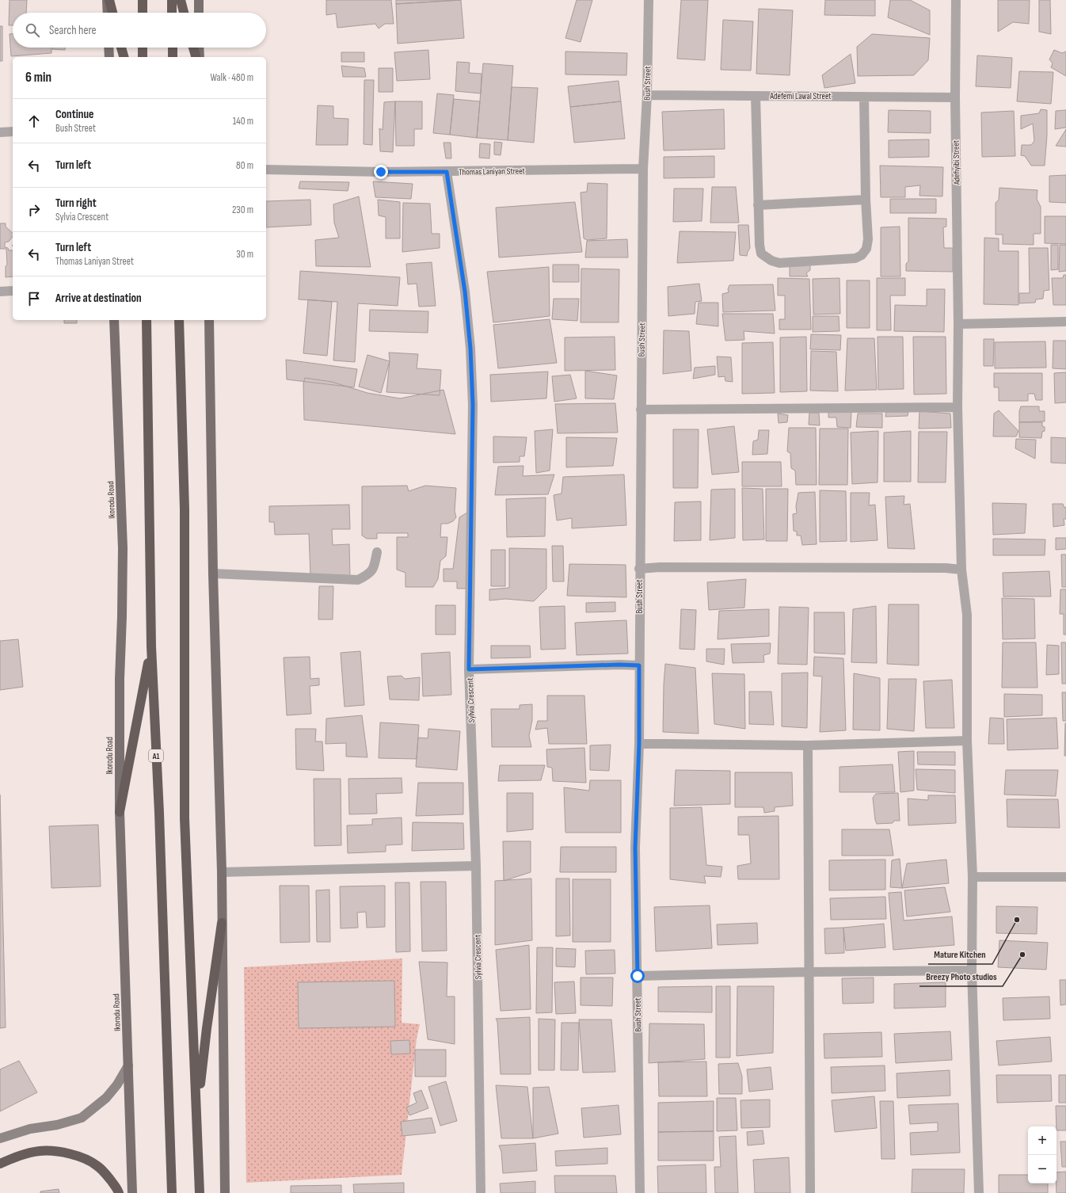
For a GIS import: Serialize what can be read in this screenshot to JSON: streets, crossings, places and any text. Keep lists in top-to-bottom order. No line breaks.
{"streets":{"highway":["A1"],"main road":["Ikorodu Road"],"street":["Bush Street","Adefemi Lawal Street","Adefiyibi Street","Thomas Laniyan Street","Sylvia Crescent"]},"crossings":[["Bush Street","Adefemi Lawal Street"],["Bush Street","Thomas Laniyan Street"],["Adefemi Lawal Street","Adefiyibi Street"],["Thomas Laniyan Street","Sylvia Crescent"]],"places":["Mature Kitchen","Breezy Photo studios"],"page":{"search":"Search here","heading":["6 min","Walk · 480 m"],"list":[["Continue","Bush Street","140 m"],["Turn left","80 m"],["Turn right","Sylvia Crescent","230 m"],["Turn left","Thomas Laniyan Street","30 m"],"Arrive at destination"],"map_buttons":["+","−"]}}
